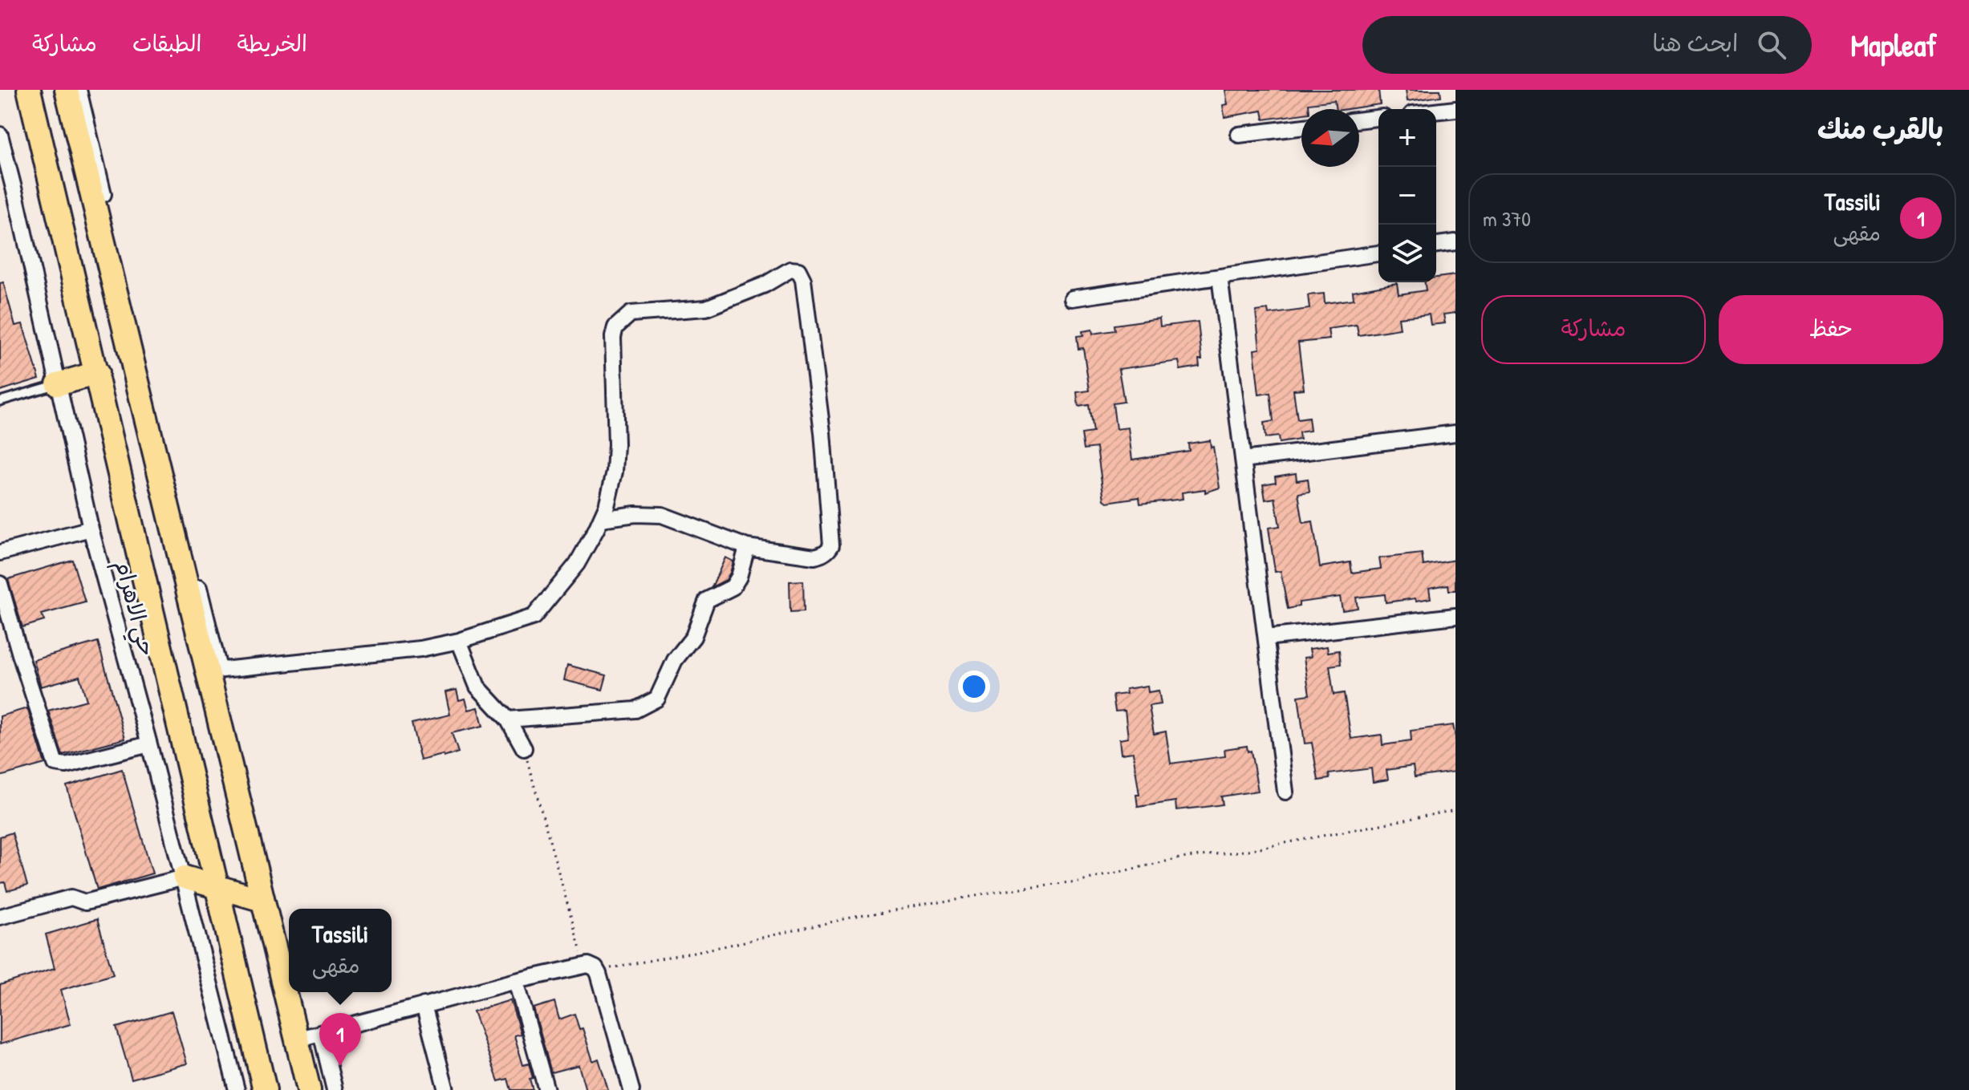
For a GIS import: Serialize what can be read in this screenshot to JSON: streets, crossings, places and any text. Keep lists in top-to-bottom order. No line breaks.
{"streets":{"street":["حي الاهرام"]},"north":"left","page":{"header":"Mapleaf","search":"ابحث هنا","nav":["الخريطة","الطبقات","مشاركة"],"heading":"بالقرب منك","map_buttons":["+","−"],"list":[{"mark":"1","name":"Tassili","note":"مقهى","value":"370 m"}],"buttons":["حفظ","مشاركة"],"popup":["Tassili","مقهى"],"pins":"1"}}
